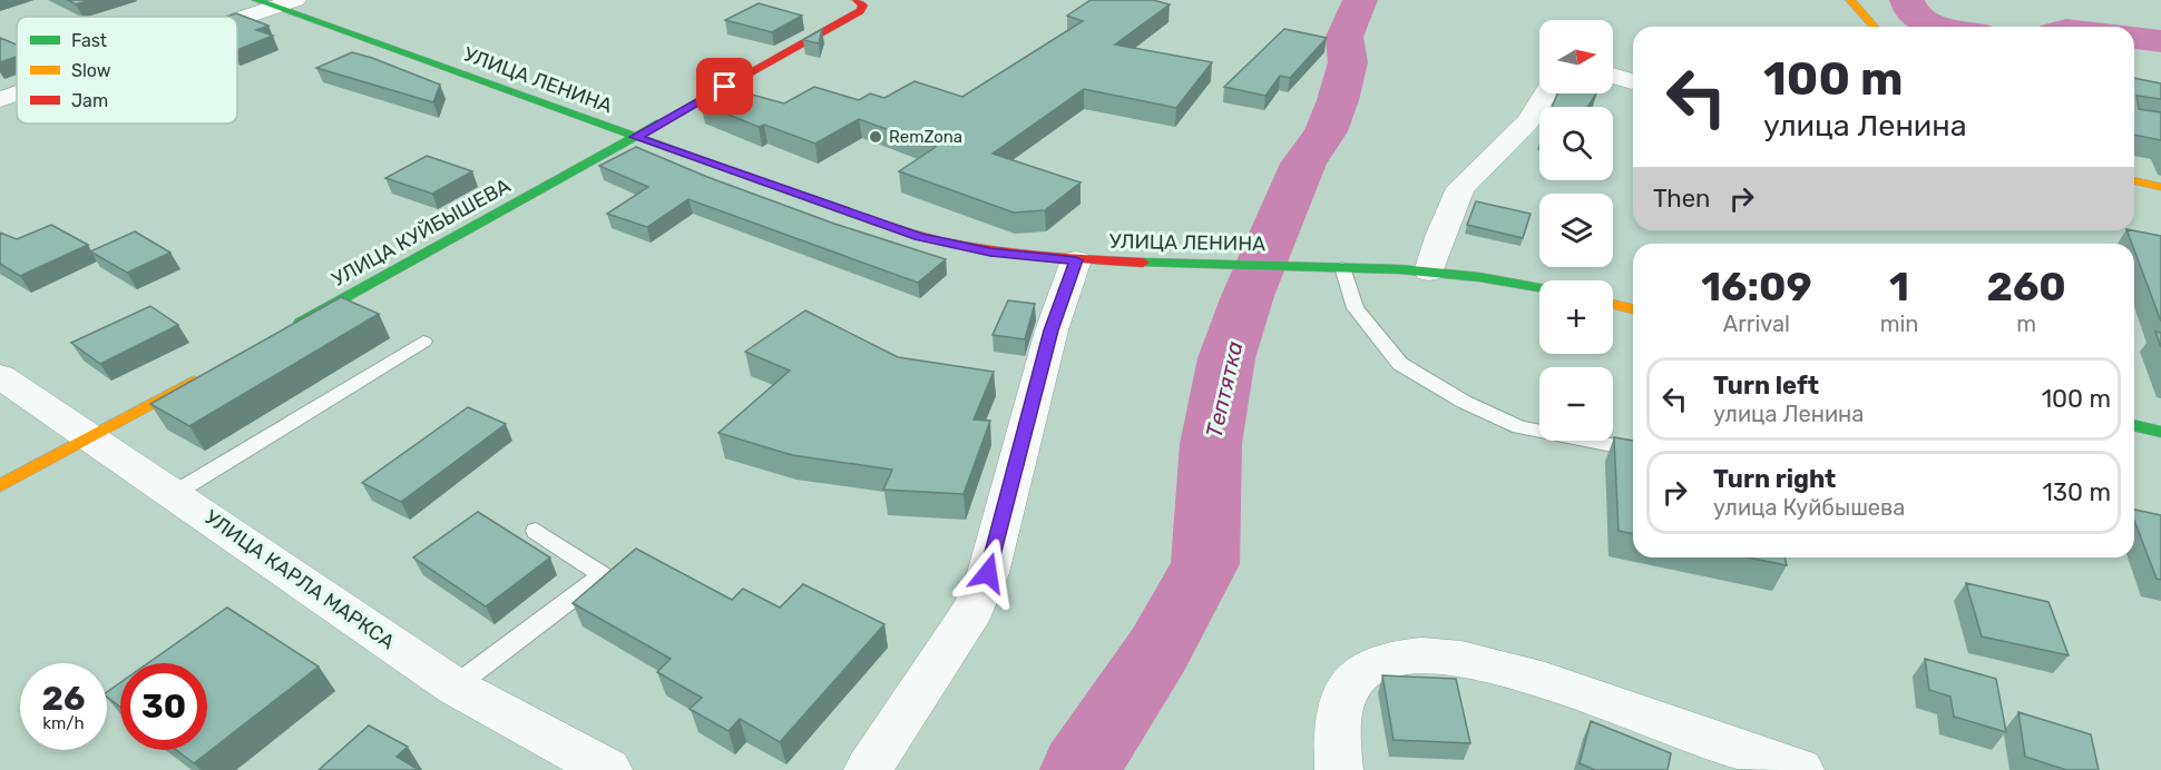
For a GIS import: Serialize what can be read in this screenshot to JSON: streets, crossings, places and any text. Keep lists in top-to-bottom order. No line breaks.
{"streets":{"main road":["УЛИЦА ЛЕНИНА","УЛИЦА КУЙБЫШЕВА"],"street":["УЛИЦА КАРЛА МАРКСА"]},"crossings":[["УЛИЦА ЛЕНИНА","УЛИЦА КУЙБЫШЕВА"]],"water":["Тептятка"],"places":["RemZona"],"legend":["Fast","Slow","Jam"],"north":"right","page":{"map_buttons":["+","−"],"turn":["100 m","улица Ленина"],"then":"Then","eta":["16:09","Arrival","1","min","260","m"],"list":[{"name":"Turn left","note":"улица Ленина","value":"100 m"},{"name":"Turn right","note":"улица Куйбышева","value":"130 m"}],"speed":"26 km/h","limit":"30"}}
